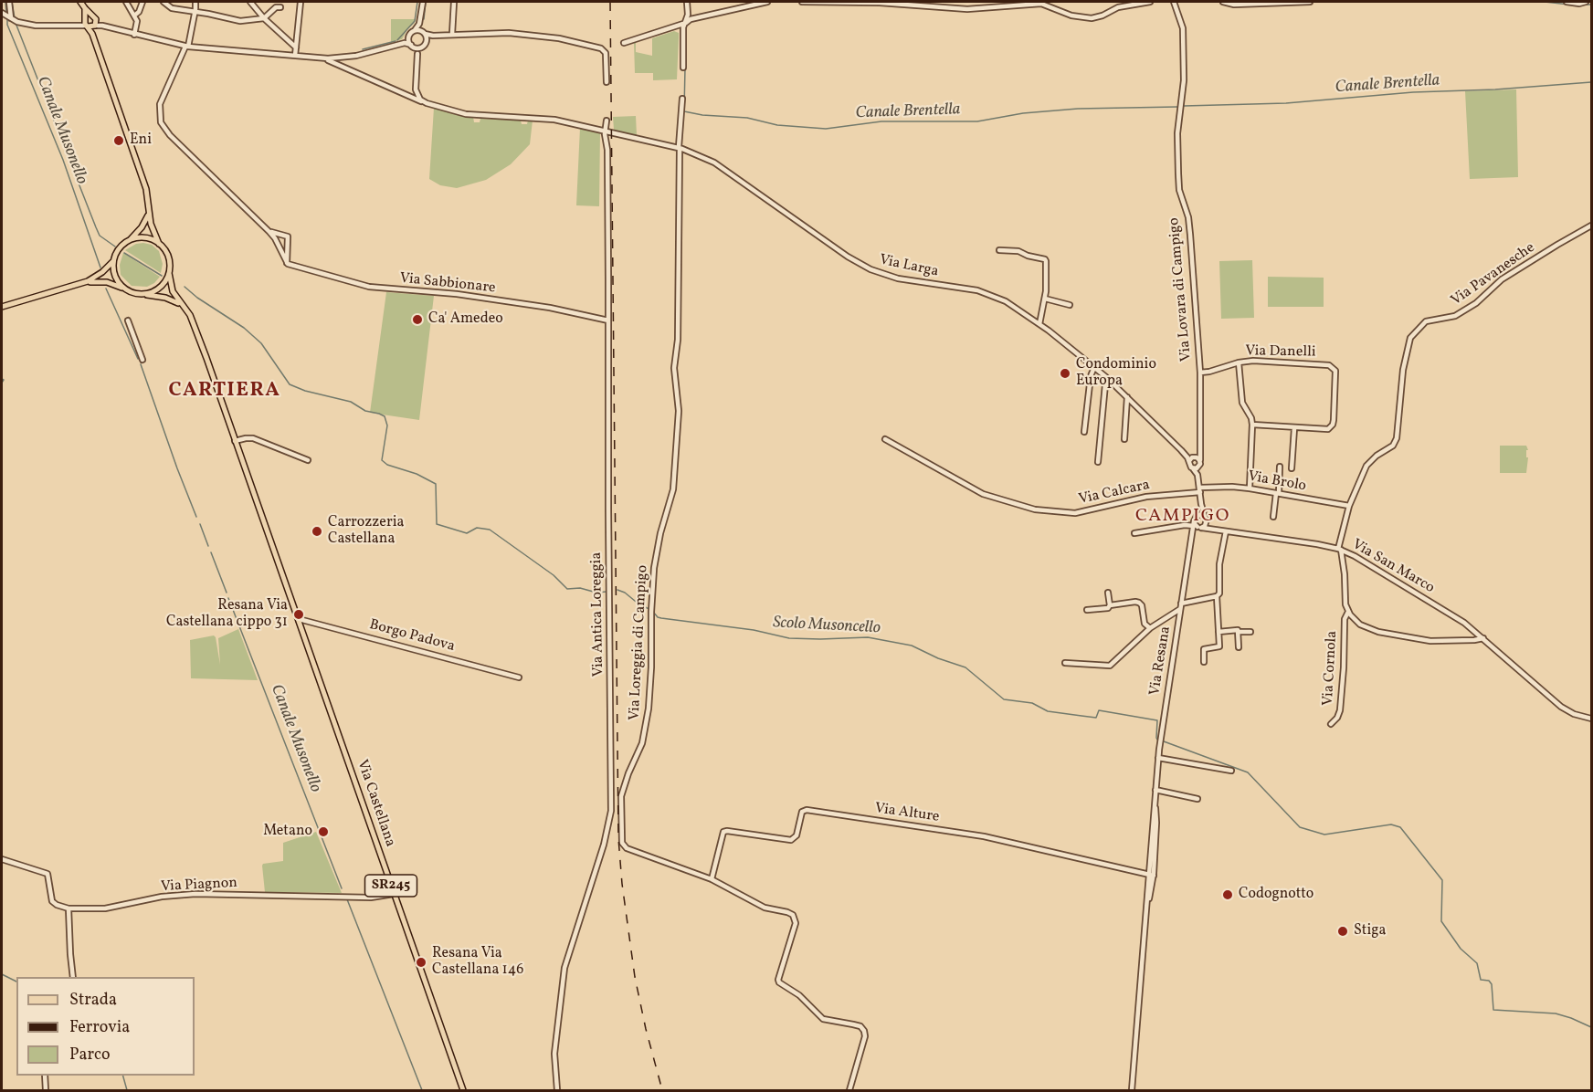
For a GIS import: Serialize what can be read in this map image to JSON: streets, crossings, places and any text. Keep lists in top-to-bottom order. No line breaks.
{"streets":{"main road":["Via Castellana","SR245"],"street":["Via Larga","Via Pavanesche","Via Sabbionare","Via Lovara di Campigo","Via Danelli","Via Brolo","Via Calcara","Via San Marco","Via Antica Loreggia","Borgo Padova","Via Loreggia di Campigo","Via Resana","Via Cornola","Via Alture","Via Piagnon"]},"crossings":[["Via Larga","Via Lovara di Campigo"],["Via Larga","Via Antica Loreggia"],["Via Larga","Via Loreggia di Campigo"],["Via Pavanesche","Via Brolo"],["Via Pavanesche","Via San Marco"],["Via Pavanesche","Via Cornola"],["Via Sabbionare","Via Antica Loreggia"],["Via Lovara di Campigo","Via Danelli"],["Via Lovara di Campigo","Via Brolo"],["Via Lovara di Campigo","Via Calcara"],["Via Lovara di Campigo","Via San Marco"],["Via Lovara di Campigo","Via Resana"],["Via Brolo","Via Calcara"],["Via San Marco","Via Resana"],["Via San Marco","Via Cornola"],["Borgo Padova","Via Castellana"],["Borgo Padova","SR245"],["Via Loreggia di Campigo","Via Alture"],["Via Resana","Via Alture"],["Via Castellana","Via Piagnon"],["Via Castellana","SR245"]],"districts":["CARTIERA","CAMPIGO"],"water":["Canale Brentella","Canale Musonello","Scolo Musoncello"],"places":["Eni","Ca' Amedeo","Condominio Europa","Carrozzeria Castellana","Resana Via Castellana cippo 31","Metano","Codognotto","Stiga","Resana Via Castellana 146"],"legend":["Strada","Ferrovia","Parco"]}
